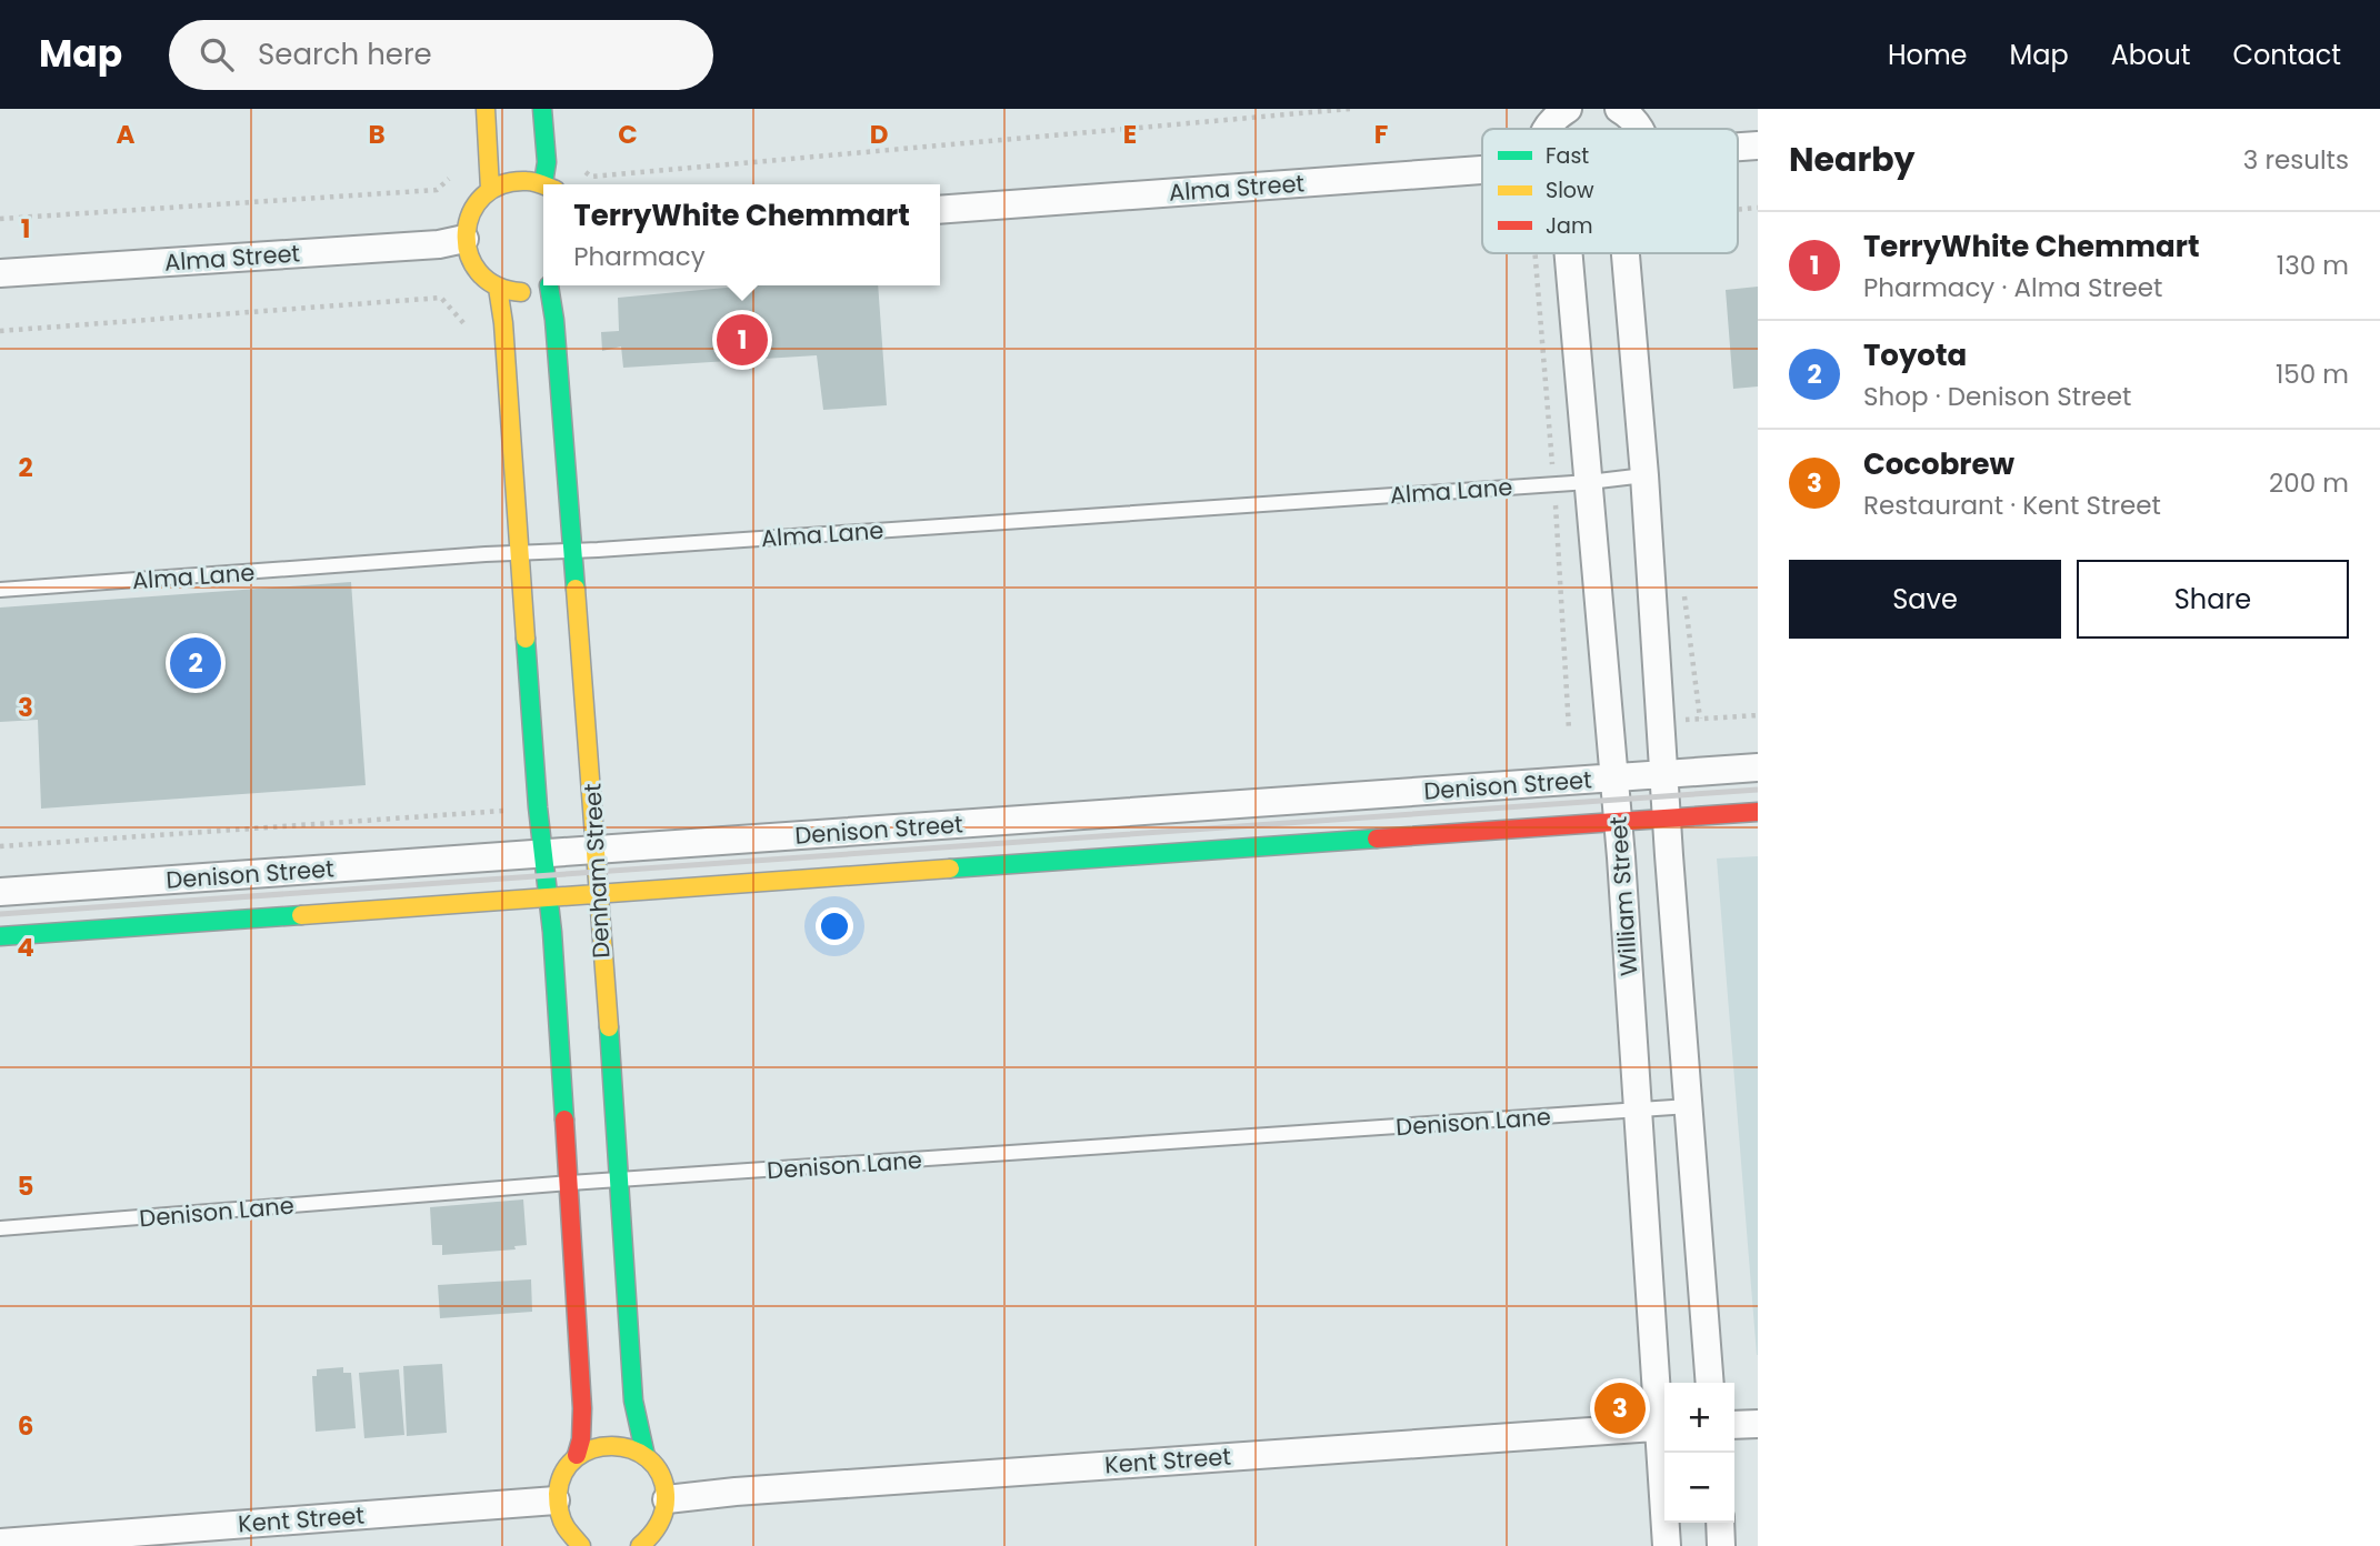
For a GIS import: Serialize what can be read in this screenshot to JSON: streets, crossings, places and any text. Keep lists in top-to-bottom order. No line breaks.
{"streets":{"street":["Alma Street","Denison Street","Denham Street","William Street","Kent Street"],"lane":["Alma Lane","Denison Lane"]},"crossings":[["Alma Lane","Denham Street"],["Alma Lane","William Street"],["Denison Street","Denham Street"],["Denison Street","William Street"],["Denham Street","Denison Lane"],["Denham Street","Kent Street"],["William Street","Denison Lane"]],"legend":["Fast","Slow","Jam"],"page":{"header":"Map","search":"Search here","nav":["Home","Map","About","Contact"],"heading":["Nearby","3 results"],"popup":["TerryWhite Chemmart","Pharmacy"],"list":[{"mark":"1","name":"TerryWhite Chemmart","note":"Pharmacy · Alma Street","value":"130 m"},{"mark":"2","name":"Toyota","note":"Shop · Denison Street","value":"150 m"},{"mark":"3","name":"Cocobrew","note":"Restaurant · Kent Street","value":"200 m"}],"pins":["1","2","3"],"buttons":["Save","Share"],"map_buttons":["+","−"]},"grid":{"columns":["A","B","C","D","E","F"],"rows":["1","2","3","4","5","6"]}}
